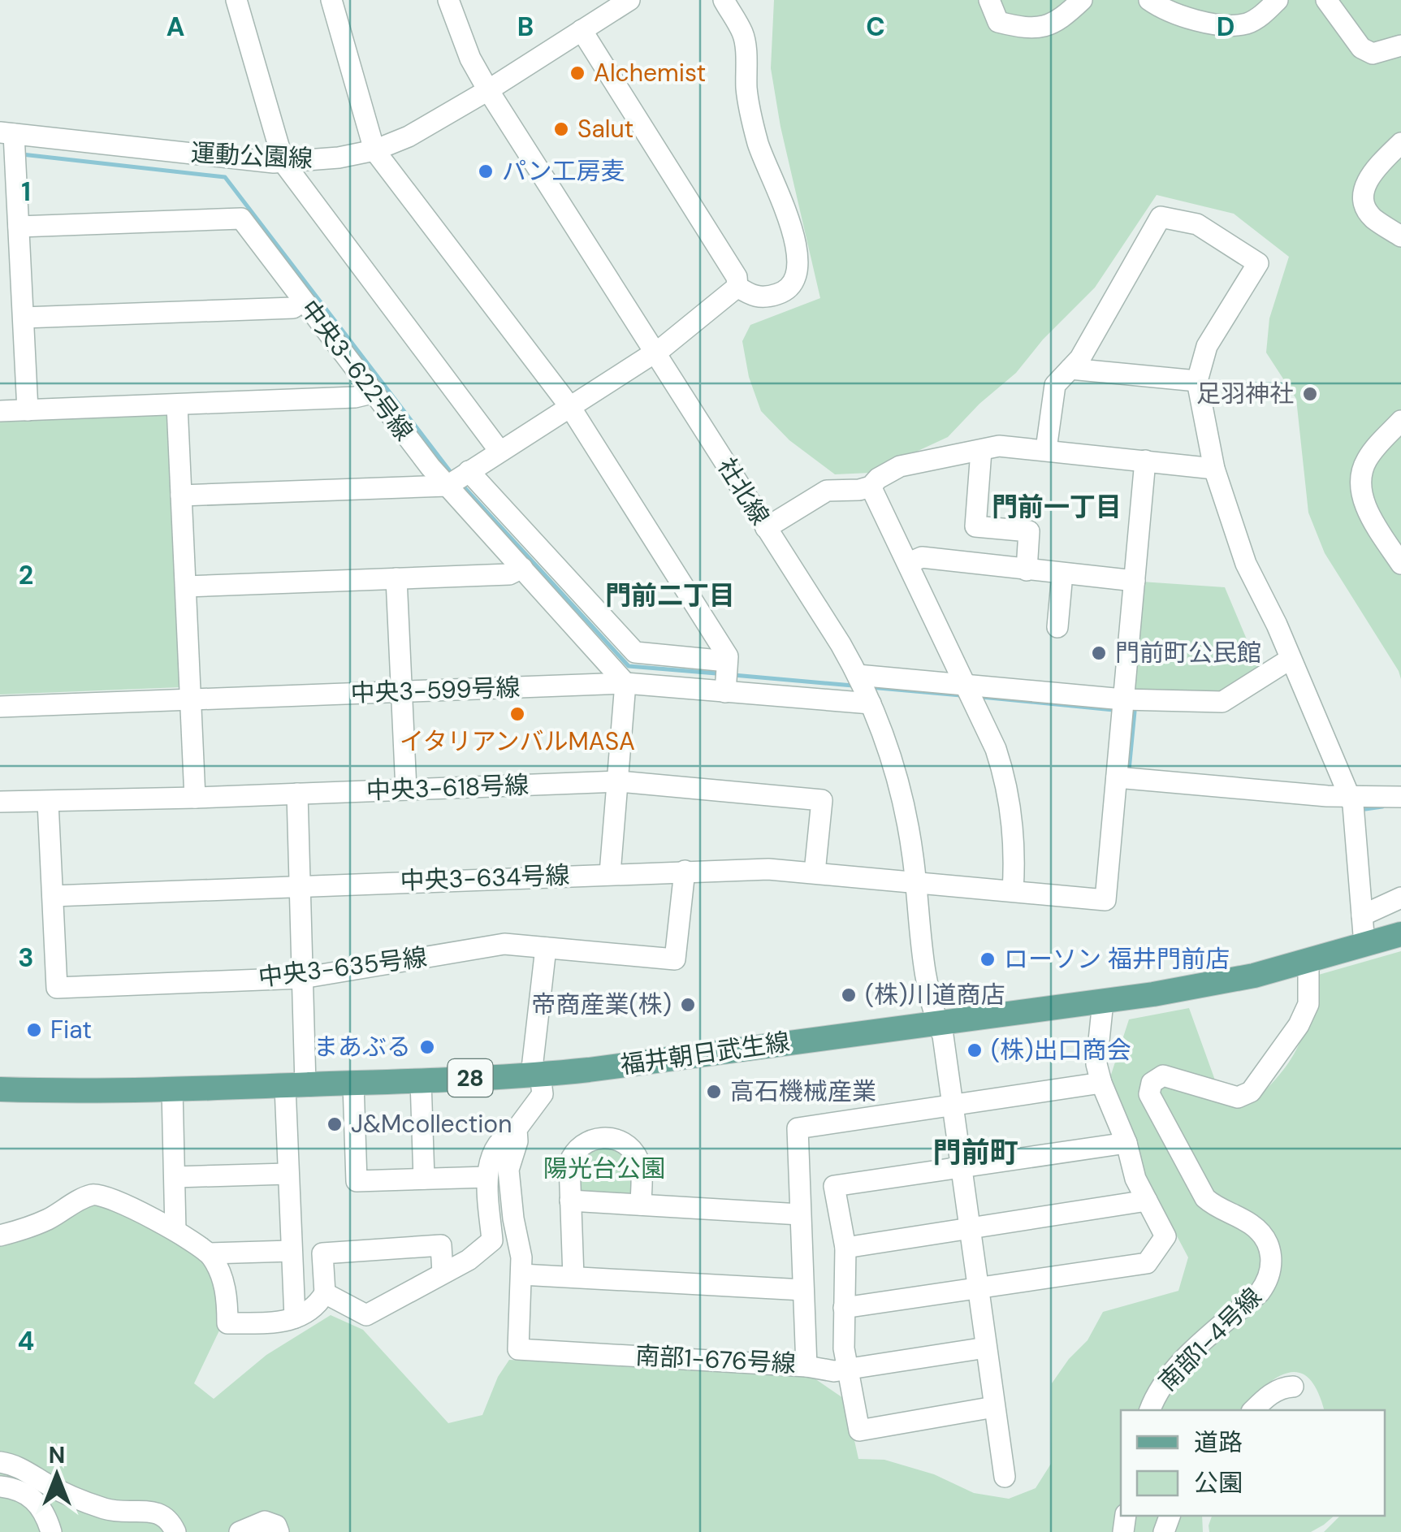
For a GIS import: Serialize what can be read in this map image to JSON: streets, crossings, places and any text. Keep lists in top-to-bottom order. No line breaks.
{"streets":{"main road":["福井朝日武生線","28"],"street":["運動公園線","中央3-622号線","社北線","中央3-599号線","中央3-618号線","中央3-634号線","中央3-635号線","南部1-4号線","南部1-676号線"]},"crossings":[["運動公園線","社北線"],["中央3-622号線","中央3-599号線"],["社北線","中央3-599号線"],["社北線","中央3-634号線"],["社北線","福井朝日武生線"],["社北線","南部1-676号線"],["中央3-618号線","中央3-634号線"],["中央3-618号線","中央3-635号線"],["中央3-634号線","中央3-635号線"],["中央3-635号線","南部1-676号線"],["福井朝日武生線","南部1-4号線"],["福井朝日武生線","南部1-676号線"]],"districts":["門前一丁目","門前二丁目","門前町"],"parks":["陽光台公園"],"places":["Alchemist","Salut","パン工房麦","足羽神社","門前町公民館","イタリアンバルMASA","ローソン 福井門前店","(株)川道商店","帝商産業(株)","Fiat","まあぶる","(株)出口商会","高石機械産業","J&Mcollection"],"legend":["道路","公園"],"north":"top","grid":{"columns":["A","B","C","D"],"rows":["1","2","3","4"]}}
